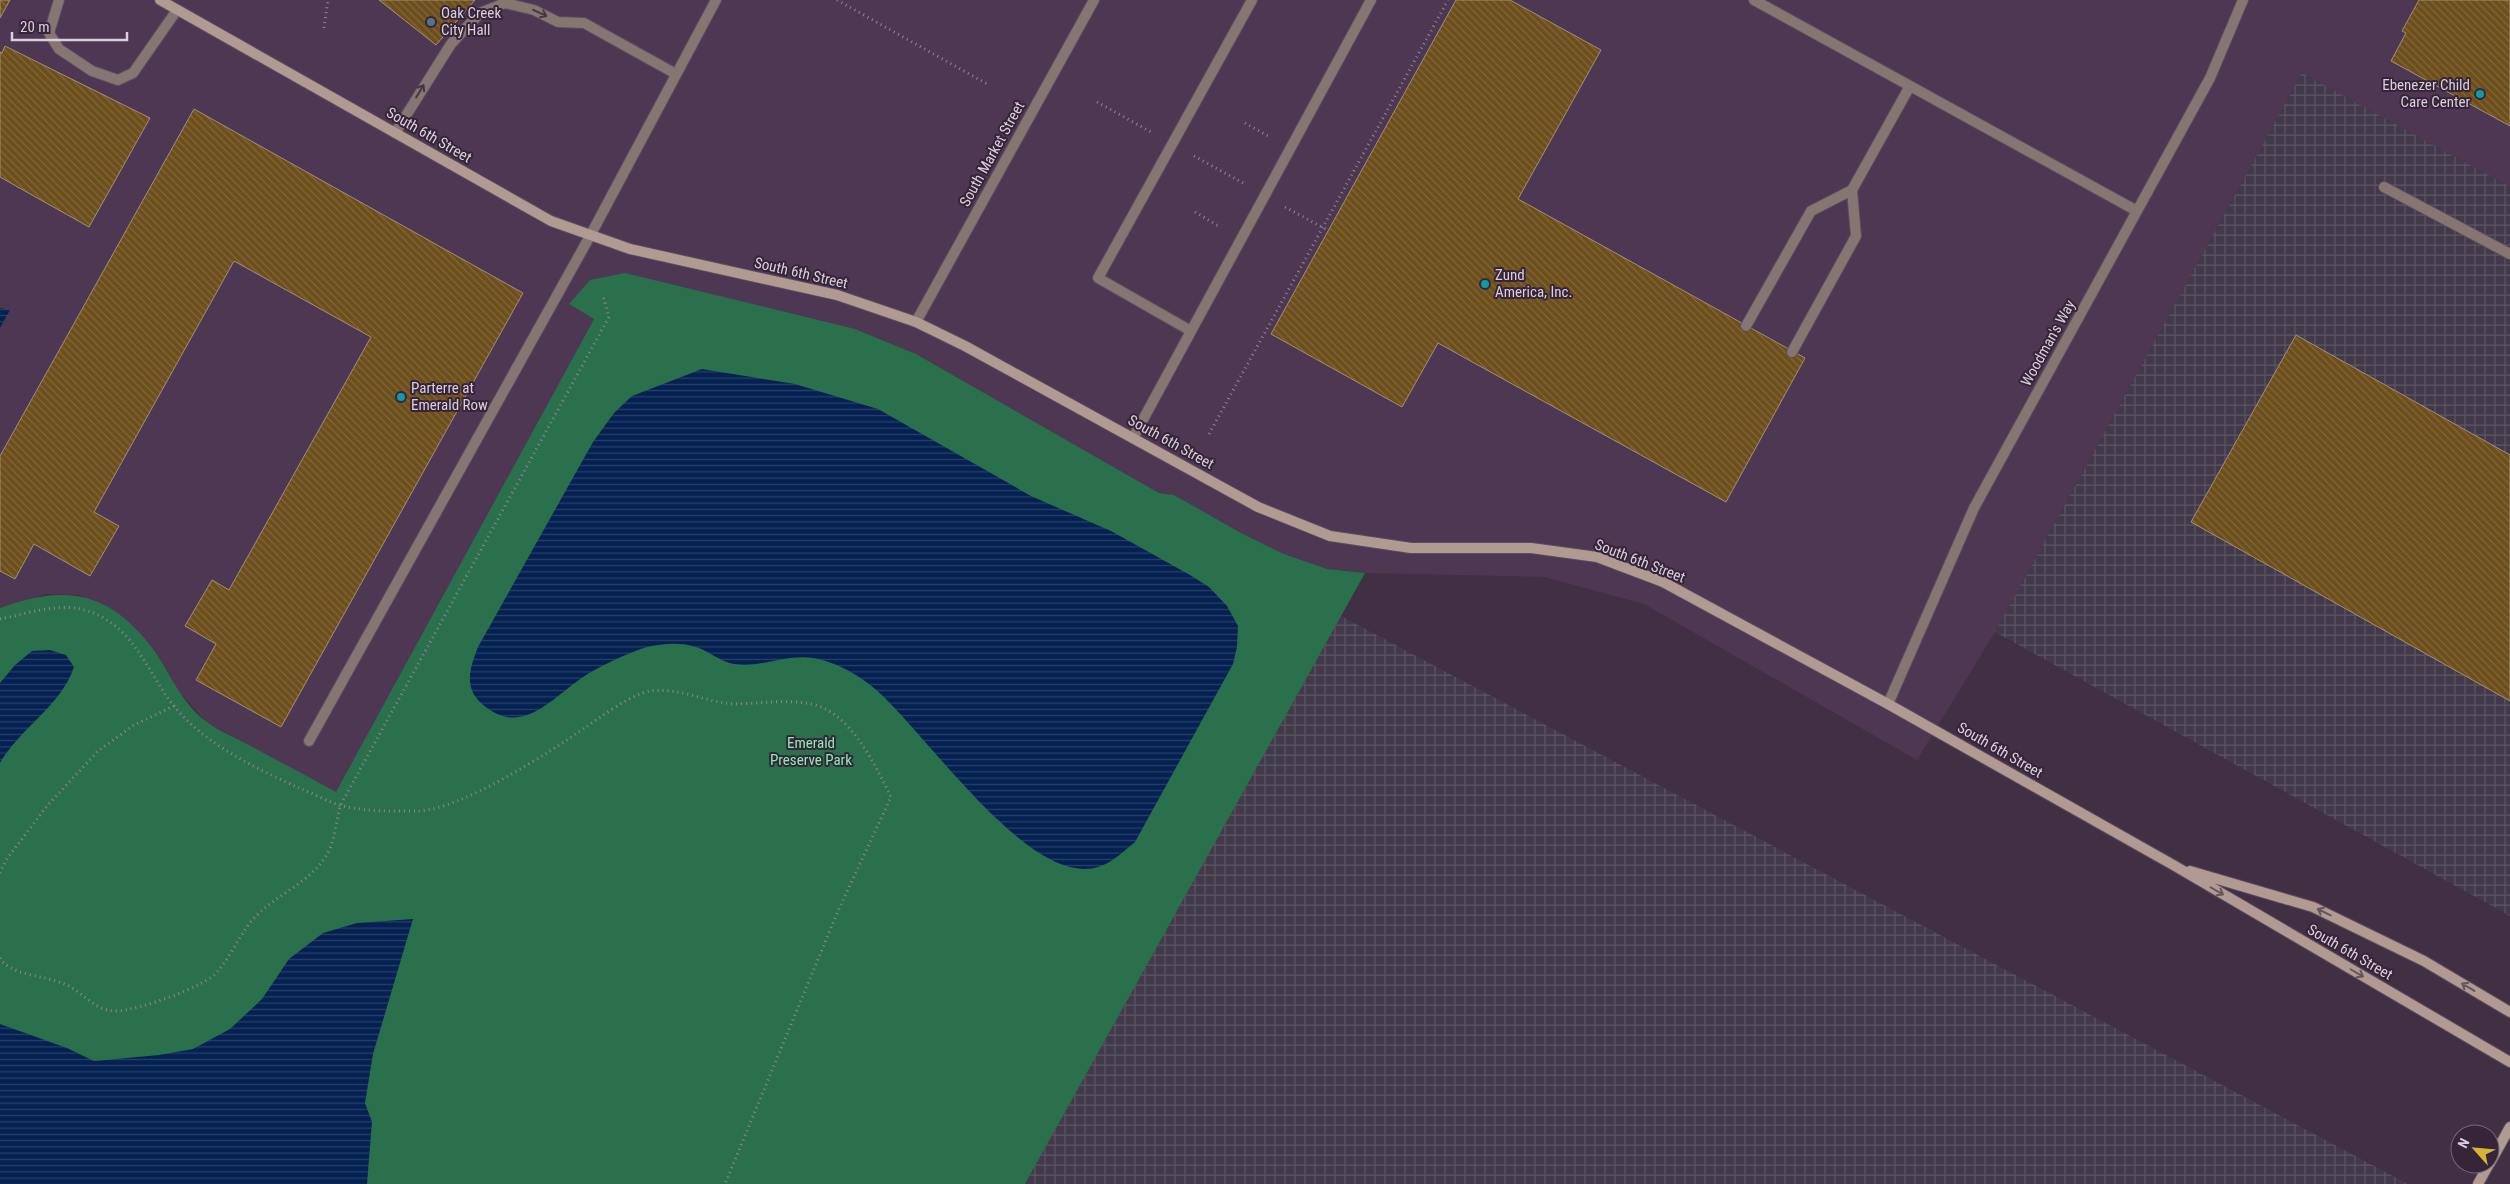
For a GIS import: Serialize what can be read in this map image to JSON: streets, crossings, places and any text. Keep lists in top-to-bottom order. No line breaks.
{"streets":{"street":["South 6th Street","South Market Street","Woodman's Way"]},"crossings":[["South 6th Street","South Market Street"],["South 6th Street","Woodman's Way"]],"parks":["Emerald Preserve Park"],"places":["Oak Creek City Hall","Ebenezer Child Care Center","Zund America, Inc.","Parterre at Emerald Row"],"scale_bar":"20 m","north":"top left"}
